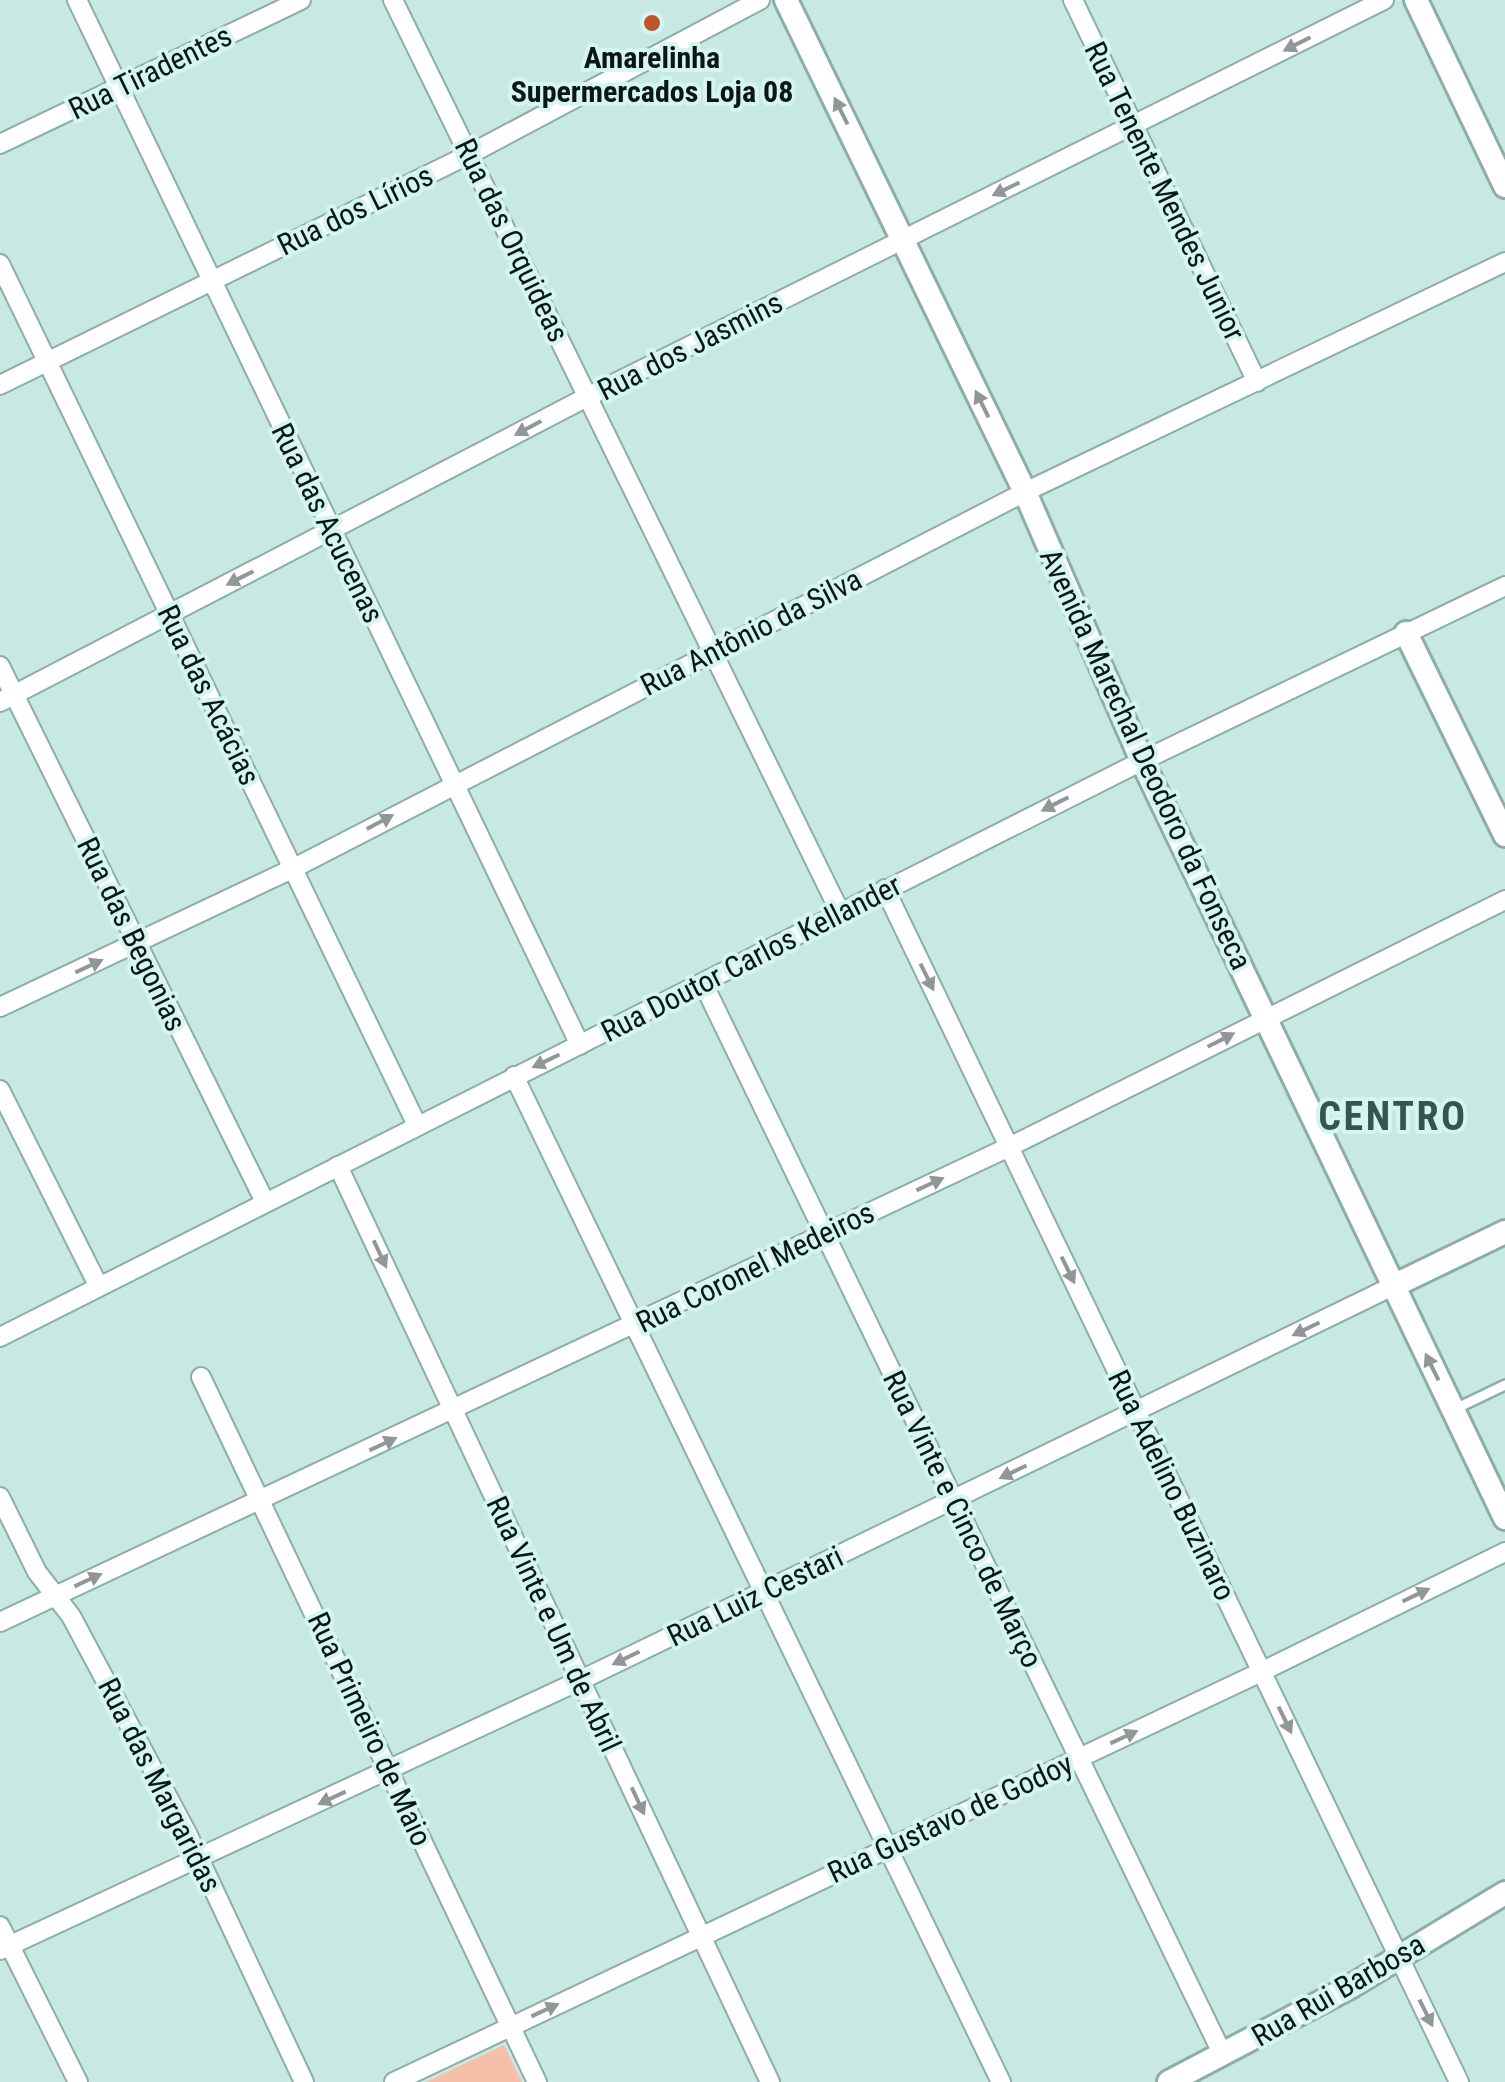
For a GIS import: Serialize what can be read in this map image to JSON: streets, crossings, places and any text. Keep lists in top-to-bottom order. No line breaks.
{"streets":{"street":["Rua Tiradentes","Rua Tenente Mendes Junior","Rua dos Lírios","Rua das Orquideas","Rua dos Jasmins","Rua das Acucenas","Rua Antônio da Silva","Rua das Acácias","Avenida Marechal Deodoro da Fonseca","Rua das Begonias","Rua Doutor Carlos Kellander","Rua Coronel Medeiros","Rua Adelino Buzinaro","Rua Vinte e Cinco de Março","Rua Luiz Cestari","Rua Vinte e Um de Abril","Rua Primeiro de Maio","Rua das Margaridas","Rua Gustavo de Godoy","Rua Rui Barbosa"]},"crossings":[["Rua Tiradentes","Rua das Acucenas"],["Rua Tenente Mendes Junior","Rua dos Jasmins"],["Rua Tenente Mendes Junior","Rua Antônio da Silva"],["Rua dos Lírios","Rua das Orquideas"],["Rua dos Lírios","Rua das Acucenas"],["Rua dos Lírios","Rua das Acácias"],["Rua das Orquideas","Rua dos Jasmins"],["Rua das Orquideas","Rua Antônio da Silva"],["Rua das Orquideas","Rua Doutor Carlos Kellander"],["Rua dos Jasmins","Rua das Acucenas"],["Rua dos Jasmins","Rua das Acácias"],["Rua dos Jasmins","Avenida Marechal Deodoro da Fonseca"],["Rua dos Jasmins","Rua das Begonias"],["Rua das Acucenas","Rua Antônio da Silva"],["Rua das Acucenas","Rua Doutor Carlos Kellander"],["Rua Antônio da Silva","Rua das Acácias"],["Rua Antônio da Silva","Avenida Marechal Deodoro da Fonseca"],["Rua Antônio da Silva","Rua das Begonias"],["Rua das Acácias","Rua Doutor Carlos Kellander"],["Avenida Marechal Deodoro da Fonseca","Rua Doutor Carlos Kellander"],["Avenida Marechal Deodoro da Fonseca","Rua Coronel Medeiros"],["Avenida Marechal Deodoro da Fonseca","Rua Luiz Cestari"],["Rua das Begonias","Rua Doutor Carlos Kellander"],["Rua Doutor Carlos Kellander","Rua Adelino Buzinaro"],["Rua Doutor Carlos Kellander","Rua Vinte e Cinco de Março"],["Rua Doutor Carlos Kellander","Rua Vinte e Um de Abril"],["Rua Coronel Medeiros","Rua Adelino Buzinaro"],["Rua Coronel Medeiros","Rua Vinte e Cinco de Março"],["Rua Coronel Medeiros","Rua Vinte e Um de Abril"],["Rua Coronel Medeiros","Rua Primeiro de Maio"],["Rua Coronel Medeiros","Rua das Margaridas"],["Rua Adelino Buzinaro","Rua Luiz Cestari"],["Rua Adelino Buzinaro","Rua Gustavo de Godoy"],["Rua Adelino Buzinaro","Rua Rui Barbosa"],["Rua Vinte e Cinco de Março","Rua Luiz Cestari"],["Rua Vinte e Cinco de Março","Rua Gustavo de Godoy"],["Rua Vinte e Cinco de Março","Rua Rui Barbosa"],["Rua Luiz Cestari","Rua Vinte e Um de Abril"],["Rua Luiz Cestari","Rua Primeiro de Maio"],["Rua Luiz Cestari","Rua das Margaridas"],["Rua Vinte e Um de Abril","Rua Gustavo de Godoy"],["Rua Primeiro de Maio","Rua Gustavo de Godoy"]],"one_way":["Rua dos Jasmins","Avenida Marechal Deodoro da Fonseca","Rua Coronel Medeiros","Rua Adelino Buzinaro","Rua Luiz Cestari","Rua Vinte e Um de Abril","Rua Gustavo de Godoy"],"districts":["CENTRO"],"places":["Amarelinha Supermercados Loja 08"]}
